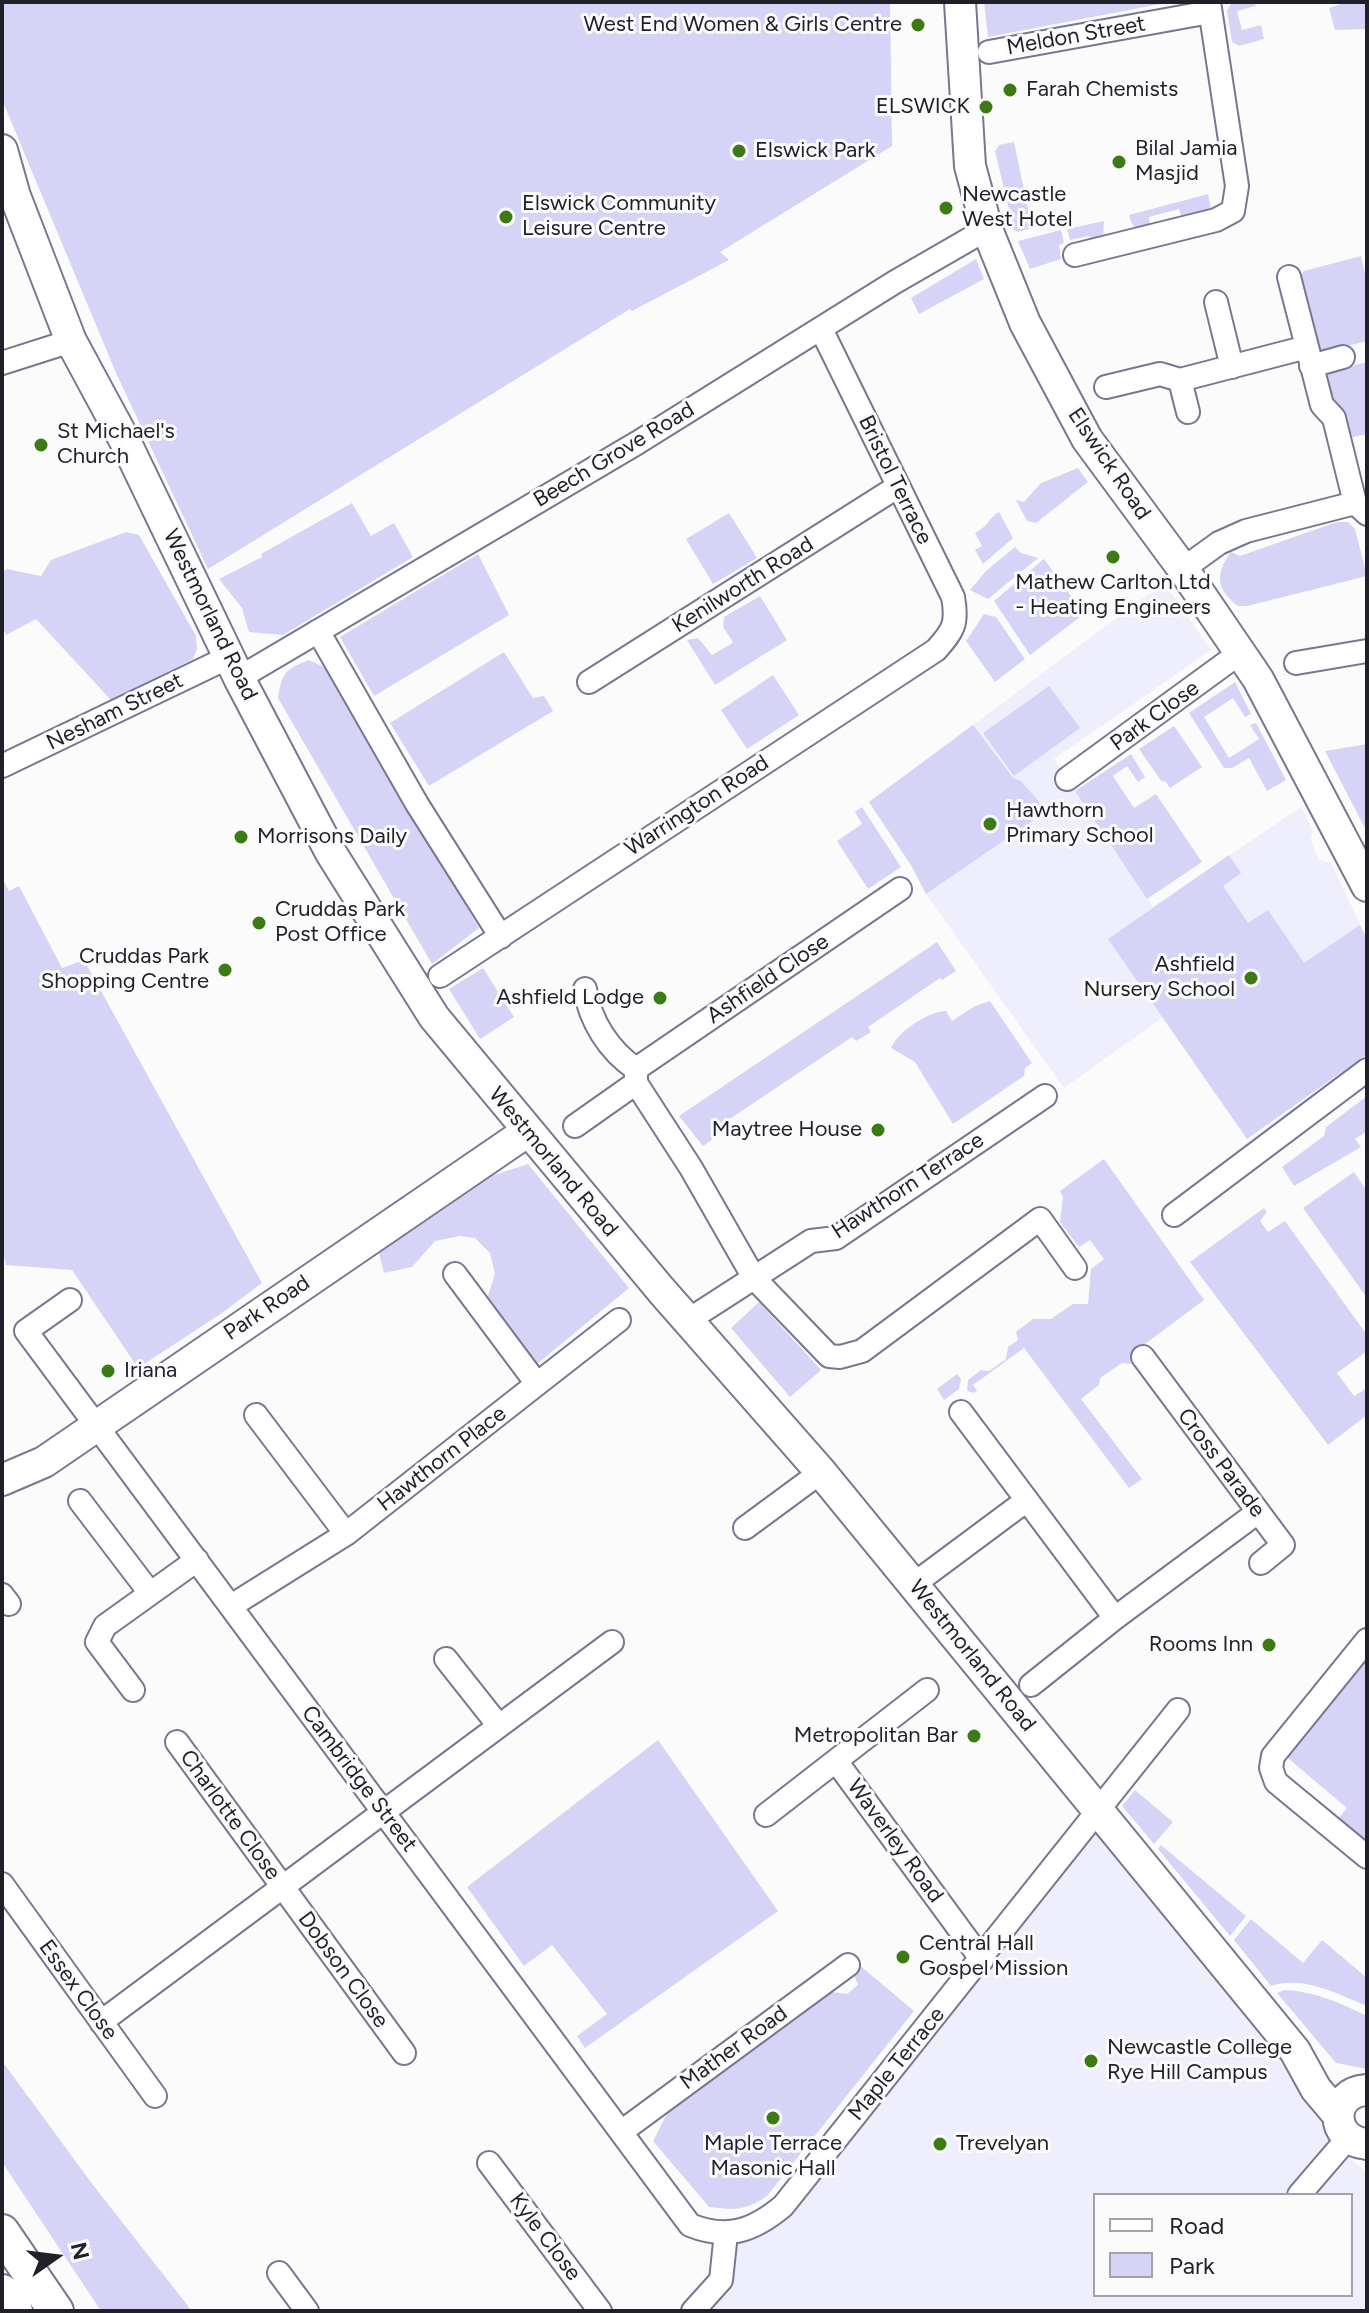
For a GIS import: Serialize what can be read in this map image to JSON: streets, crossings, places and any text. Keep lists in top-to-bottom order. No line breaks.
{"streets":{"street":["Meldon Street","Beech Grove Road","Elswick Road","Bristol Terrace","Kenilworth Road","Westmorland Road","Nesham Street","Park Close","Warrington Road","Ashfield Close","Hawthorn Terrace","Park Road","Hawthorn Place","Cross Parade","Cambridge Street","Charlotte Close","Waverley Road","Dobson Close","Essex Close","Mather Road","Maple Terrace","Kyle Close"]},"crossings":[["Beech Grove Road","Elswick Road"],["Beech Grove Road","Bristol Terrace"],["Beech Grove Road","Westmorland Road"],["Beech Grove Road","Nesham Street"],["Elswick Road","Park Close"],["Bristol Terrace","Kenilworth Road"],["Bristol Terrace","Warrington Road"],["Westmorland Road","Nesham Street"],["Westmorland Road","Hawthorn Terrace"],["Westmorland Road","Park Road"],["Westmorland Road","Maple Terrace"],["Park Road","Cambridge Street"],["Hawthorn Place","Cambridge Street"],["Cambridge Street","Mather Road"],["Cambridge Street","Maple Terrace"],["Charlotte Close","Dobson Close"],["Waverley Road","Maple Terrace"]],"places":["West End Women & Girls Centre","Farah Chemists","ELSWICK","Elswick Park","Bilal Jamia Masjid","Newcastle West Hotel","Elswick Community Leisure Centre","St Michael's Church","Mathew Carlton Ltd - Heating Engineers","Hawthorn Primary School","Morrisons Daily","Cruddas Park Post Office","Cruddas Park Shopping Centre","Ashfield Nursery School","Ashfield Lodge","Maytree House","Iriana","Rooms Inn","Metropolitan Bar","Central Hall Gospel Mission","Newcastle College Rye Hill Campus","Maple Terrace Masonic Hall","Trevelyan"],"legend":["Road","Park"],"north":"right"}
